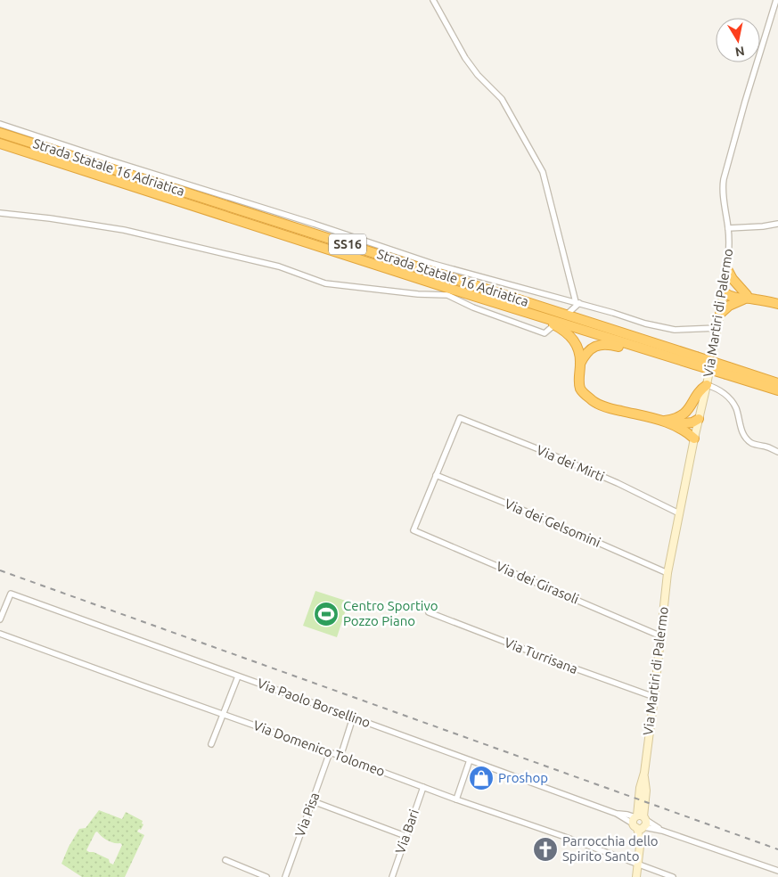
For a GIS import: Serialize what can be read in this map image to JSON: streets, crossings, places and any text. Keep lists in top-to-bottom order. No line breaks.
{"streets":{"highway":["Strada Statale 16 Adriatica","SS16"],"street":["Via Martiri di Palermo","Via dei Mirti","Via dei Gelsomini","Via dei Girasoli","Via Turrisana","Via Paolo Borsellino","Via Domenico Tolomeo","Via Pisa","Via Bari"]},"crossings":[["Strada Statale 16 Adriatica","SS16"],["SS16","Via Martiri di Palermo"],["Via Martiri di Palermo","Via dei Mirti"],["Via Martiri di Palermo","Via dei Gelsomini"],["Via Martiri di Palermo","Via dei Girasoli"],["Via Martiri di Palermo","Via Turrisana"],["Via Martiri di Palermo","Via Paolo Borsellino"],["Via Martiri di Palermo","Via Domenico Tolomeo"],["Via dei Mirti","Via dei Gelsomini"],["Via dei Mirti","Via dei Girasoli"],["Via dei Gelsomini","Via dei Girasoli"],["Via Domenico Tolomeo","Via Pisa"],["Via Domenico Tolomeo","Via Bari"]],"places":{"sports":["Centro Sportivo Pozzo Piano"],"shop":["Proshop"],"church":["Parrocchia dello Spirito Santo"]},"north":"bottom"}
